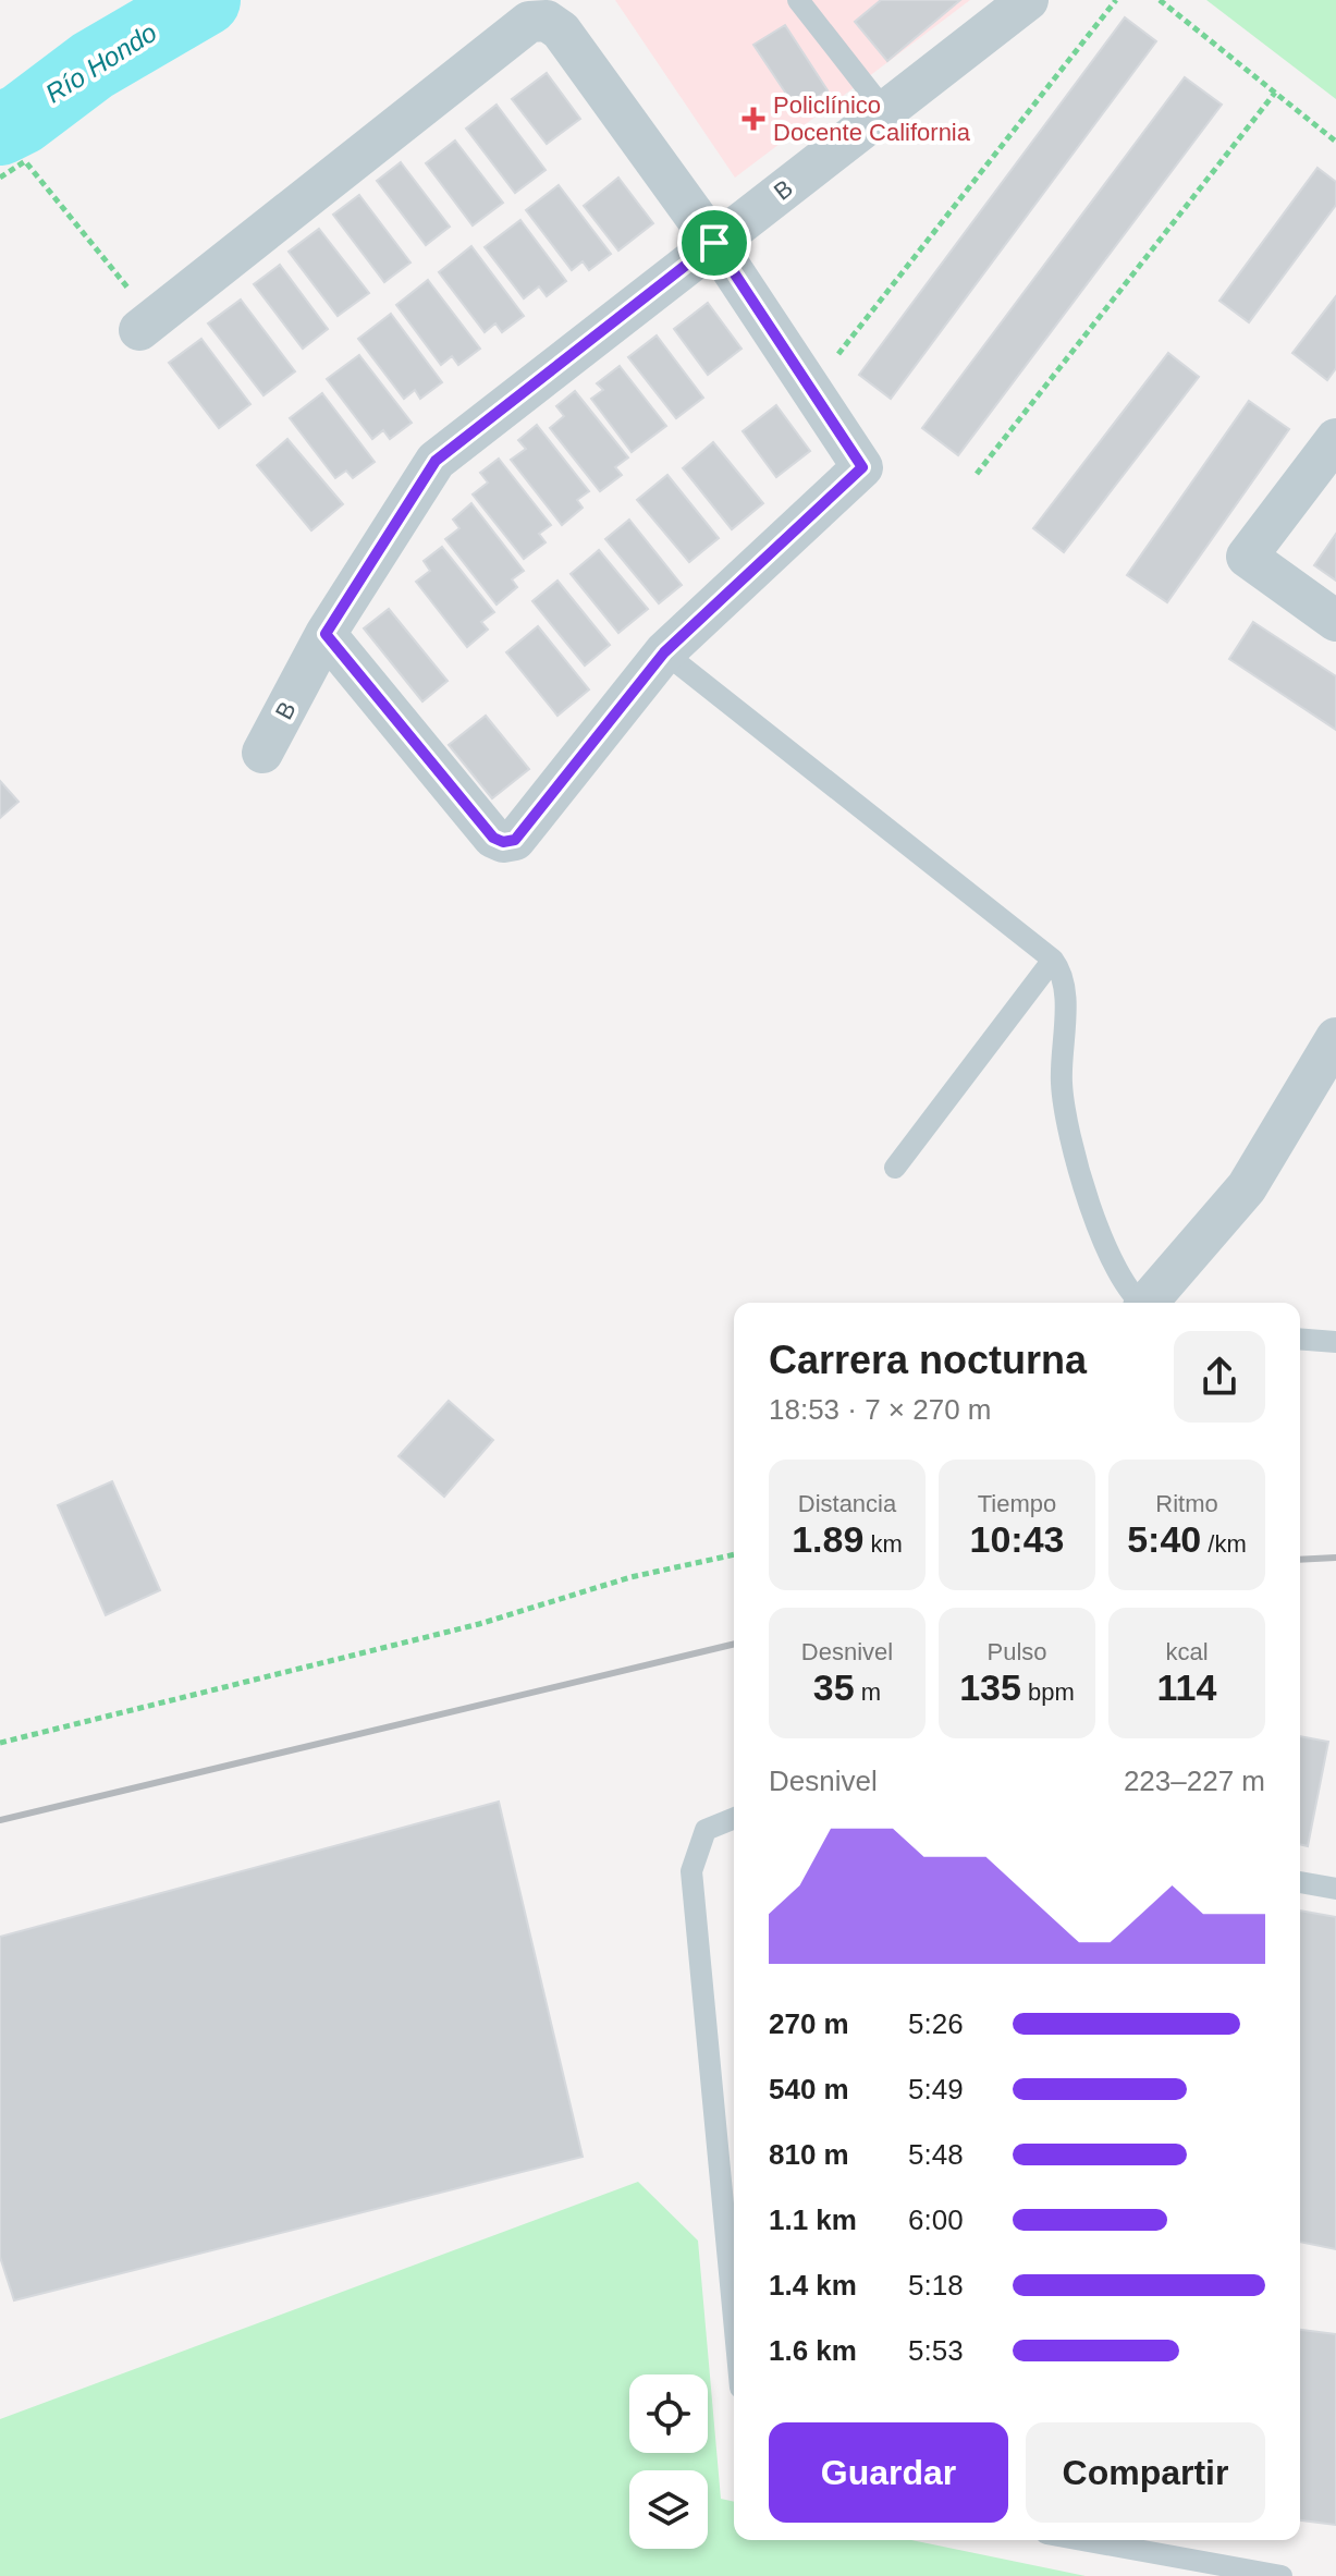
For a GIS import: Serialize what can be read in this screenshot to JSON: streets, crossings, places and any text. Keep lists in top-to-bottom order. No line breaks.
{"streets":{"street":["B"]},"water":["Río Hondo"],"places":{"health":["Policlínico Docente California"]},"page":{"heading":["Carrera nocturna","18:53 · 7 × 270 m"],"stats":[["Distancia","1.89 km"],["Tiempo","10:43"],["Ritmo","5:40 /km"],["Desnivel","35 m"],["Pulso","135 bpm"],["kcal","114"]],"chart":["Desnivel","223–227 m"],"list":[{"name":"270 m","note":"5:26"},{"name":"540 m","note":"5:49"},{"name":"810 m","note":"5:48"},{"name":"1.1 km","note":"6:00"},{"name":"1.4 km","note":"5:18"},{"name":"1.6 km","note":"5:53"}],"buttons":["Guardar","Compartir"]}}
